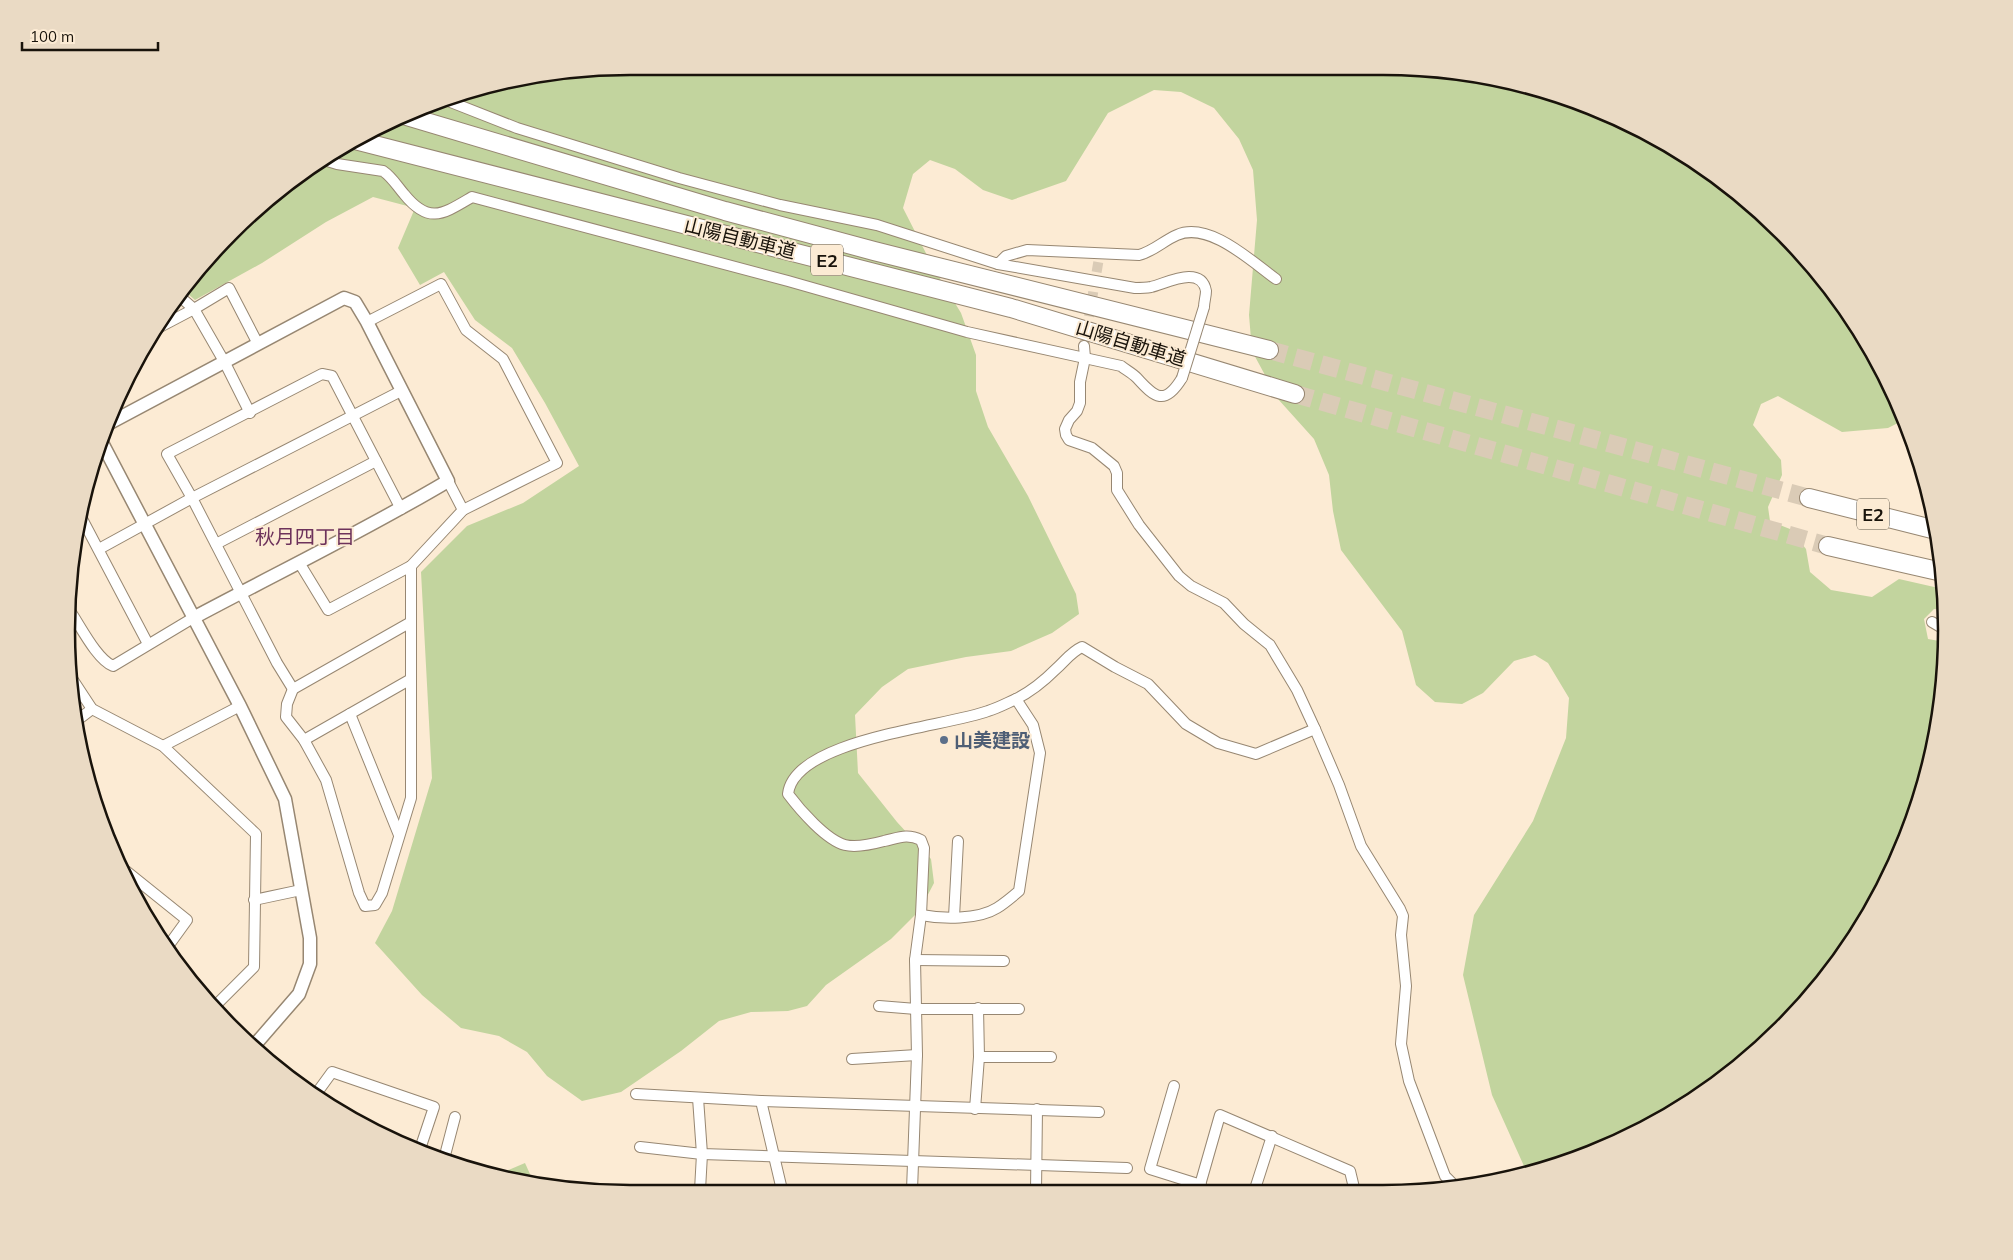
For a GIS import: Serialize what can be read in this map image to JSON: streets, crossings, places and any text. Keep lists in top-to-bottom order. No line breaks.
{"streets":{"highway":["山陽自動車道","E2"]},"districts":["秋月四丁目"],"places":["山美建設"],"scale_bar":"100 m"}
